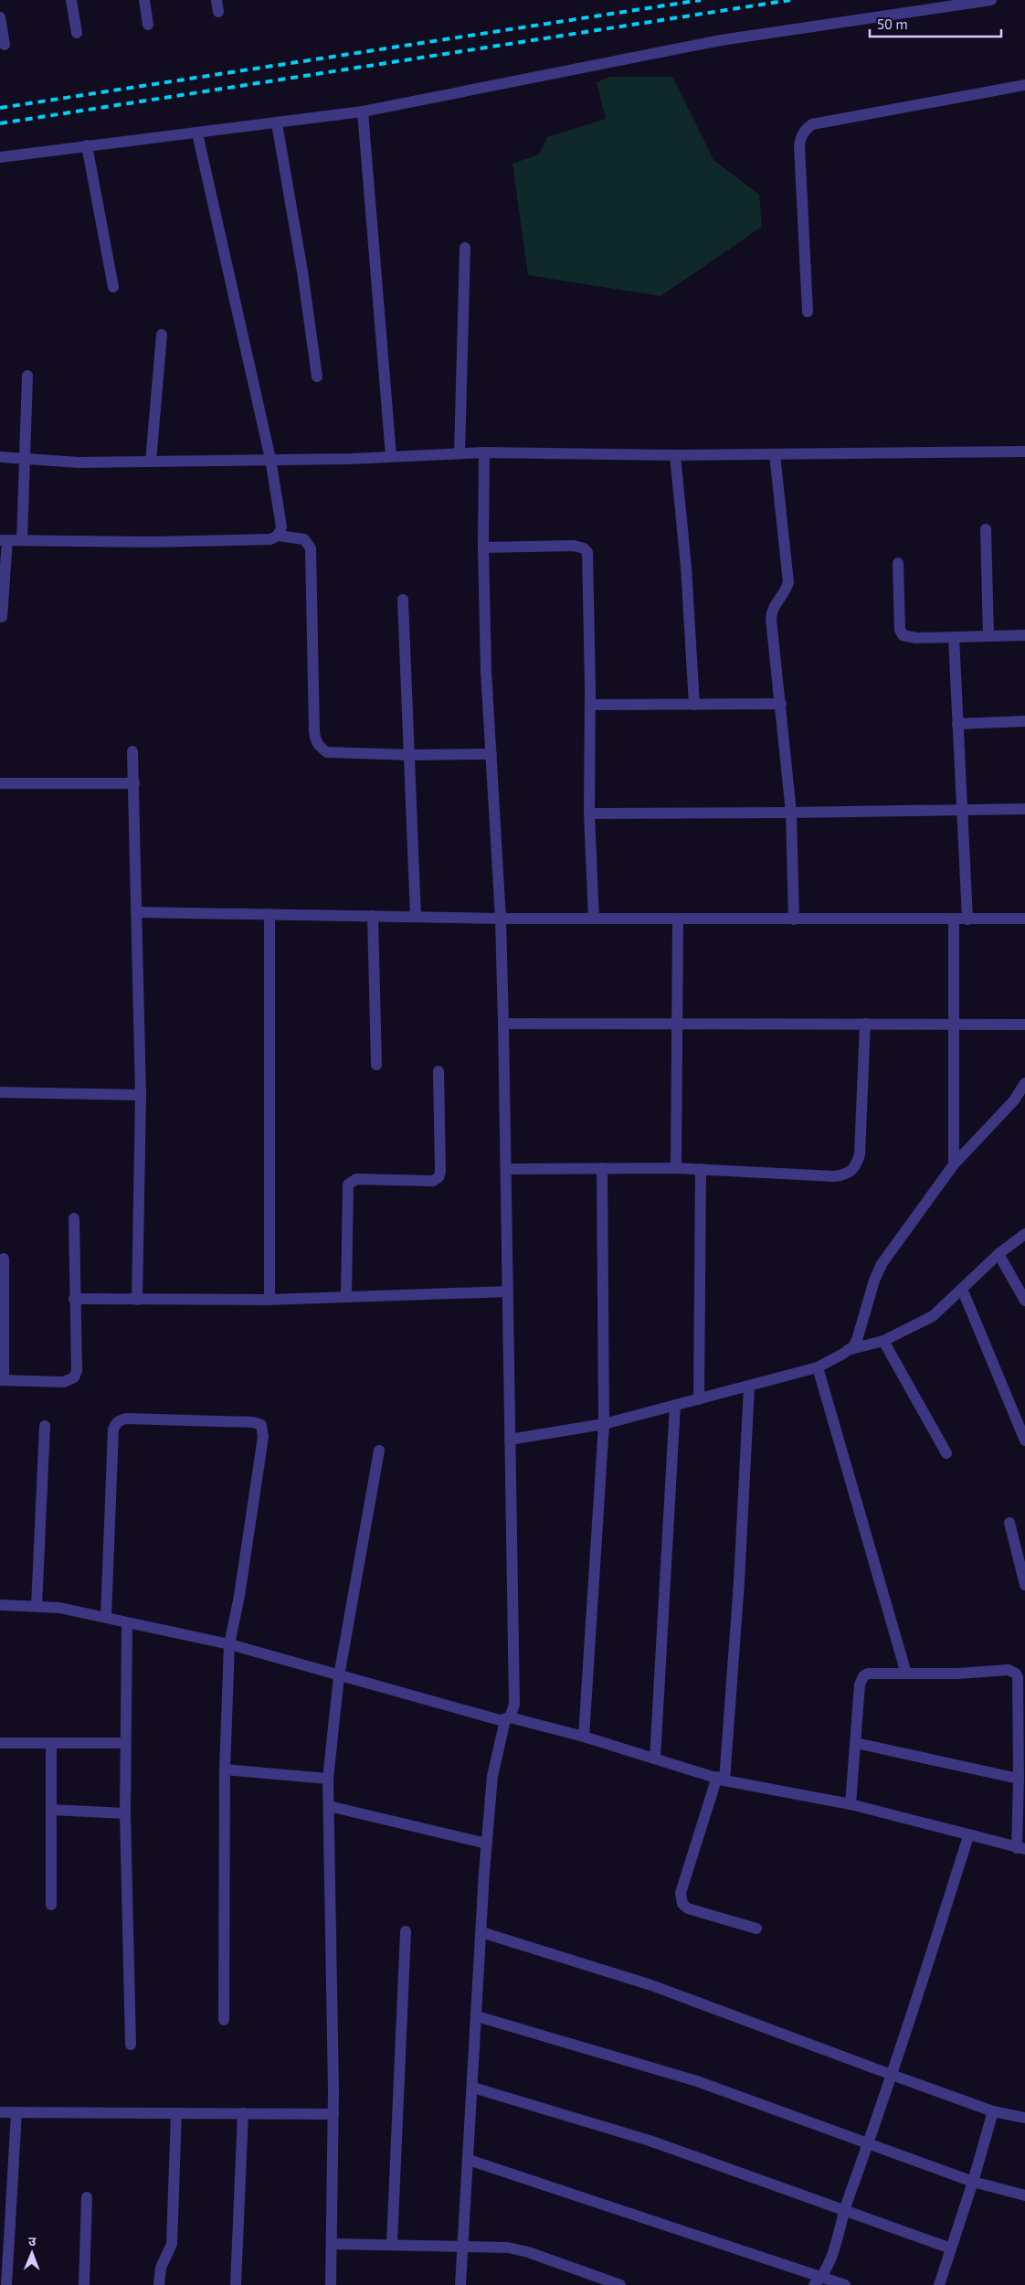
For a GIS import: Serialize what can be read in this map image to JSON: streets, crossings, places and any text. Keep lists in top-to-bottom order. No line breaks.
{"scale_bar":"50 m","north":"top"}
